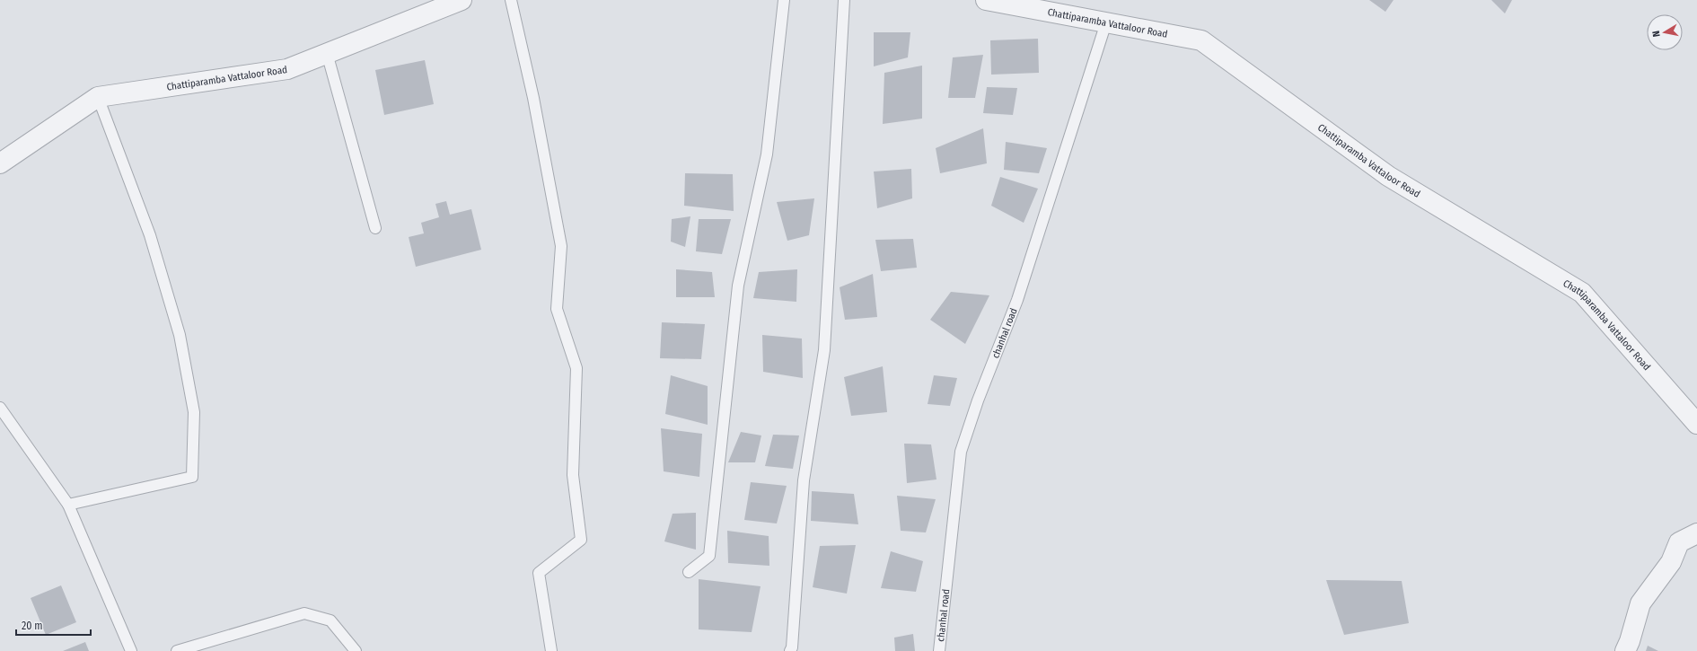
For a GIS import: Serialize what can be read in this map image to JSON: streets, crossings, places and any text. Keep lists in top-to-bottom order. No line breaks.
{"streets":{"street":["Chattiparamba Vattaloor Road"],"lane":["chanhal road"]},"crossings":[["Chattiparamba Vattaloor Road","chanhal road"]],"scale_bar":"20 m","north":"left"}
